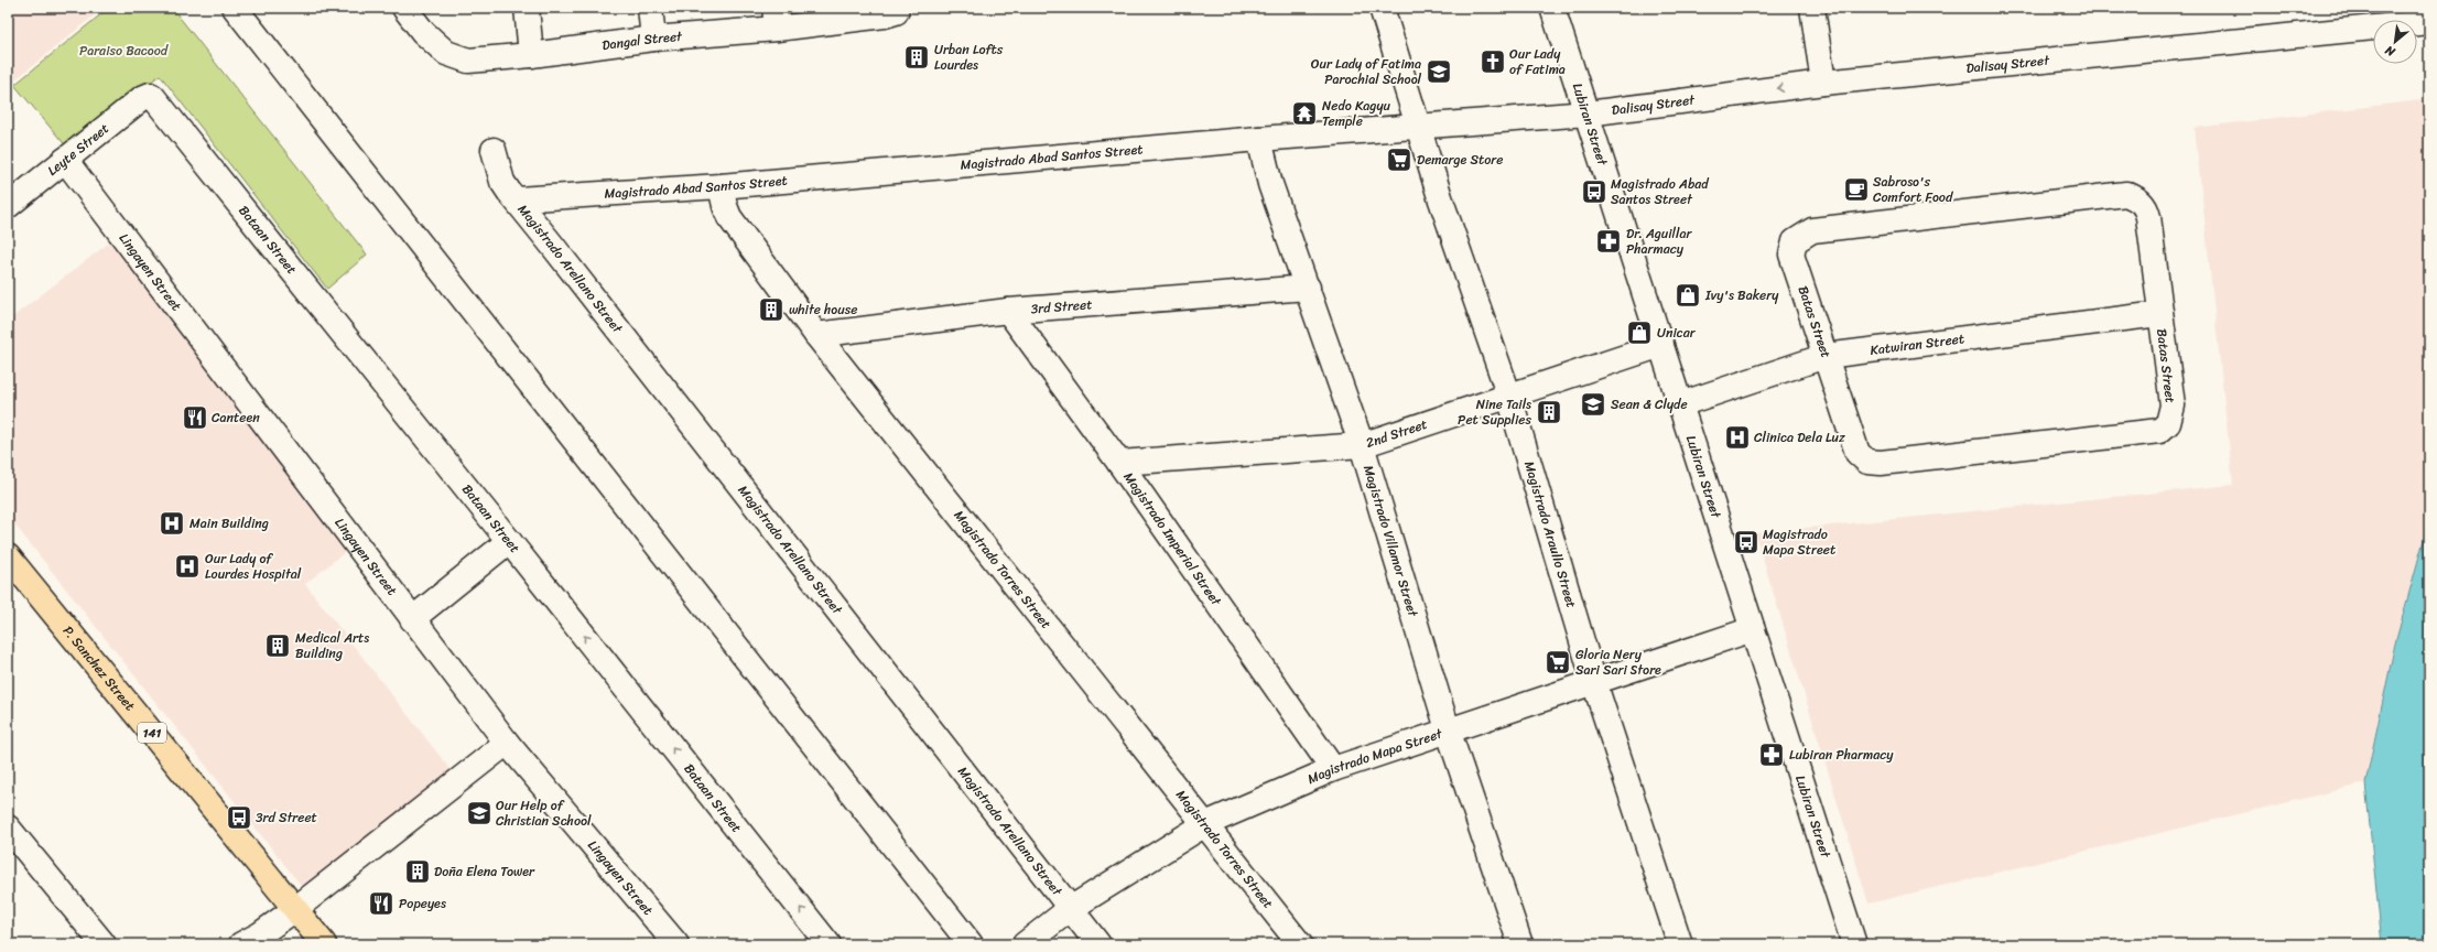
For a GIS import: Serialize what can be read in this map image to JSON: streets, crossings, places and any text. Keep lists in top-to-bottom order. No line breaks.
{"streets":{"main road":["P. Sanchez Street","141"],"street":["Dangal Street","Dalisay Street","Lubiran Street","Leyte Street","Magistrado Abad Santos Street","Bataan Street","Magistrado Arellano Street","Lingayen Street","3rd Street","Batas Street","Katwiran Street","2nd Street","Magistrado Araullo Street","Magistrado Imperial Street","Magistrado Villamor Street","Magistrado Torres Street","Magistrado Mapa Street"]},"crossings":[["Dalisay Street","Lubiran Street"],["Dalisay Street","Magistrado Abad Santos Street"],["Lubiran Street","Magistrado Abad Santos Street"],["Lubiran Street","Katwiran Street"],["Lubiran Street","2nd Street"],["Lubiran Street","Magistrado Mapa Street"],["Leyte Street","Bataan Street"],["Leyte Street","Lingayen Street"],["Magistrado Abad Santos Street","Magistrado Arellano Street"],["Magistrado Abad Santos Street","Magistrado Araullo Street"],["Magistrado Abad Santos Street","Magistrado Villamor Street"],["Magistrado Abad Santos Street","Magistrado Torres Street"],["Magistrado Arellano Street","Magistrado Mapa Street"],["3rd Street","Magistrado Imperial Street"],["3rd Street","Magistrado Villamor Street"],["3rd Street","Magistrado Torres Street"],["Batas Street","Katwiran Street"],["2nd Street","Magistrado Araullo Street"],["2nd Street","Magistrado Imperial Street"],["2nd Street","Magistrado Villamor Street"],["Magistrado Araullo Street","Magistrado Mapa Street"],["Magistrado Imperial Street","Magistrado Mapa Street"],["Magistrado Villamor Street","Magistrado Mapa Street"],["Magistrado Torres Street","Magistrado Mapa Street"]],"parks":["Paraiso Bacood"],"places":{"building":["Urban Lofts Lourdes","white house","Nine Tails Pet Supplies","Medical Arts Building","Doña Elena Tower"],"church":["Our Lady of Fatima"],"school or university":["Our Lady of Fatima Parochial School","Sean & Clyde","Our Help of Christian School"],"temple":["Nedo Kagyu Temple"],"supermarket":["Demarge Store","Gloria Nery Sari Sari Store"],"cafe":["Sabroso's Comfort Food"],"bus stop":["Magistrado Abad Santos Street","Magistrado Mapa Street","3rd Street"],"pharmacy":["Dr. Aguillar Pharmacy","Lubiran Pharmacy"],"shop":["Ivy's Bakery","Unicar"],"restaurant":["Canteen","Popeyes"],"hospital":["Clinica Dela Luz","Main Building","Our Lady of Lourdes Hospital"]},"north":"bottom left"}
